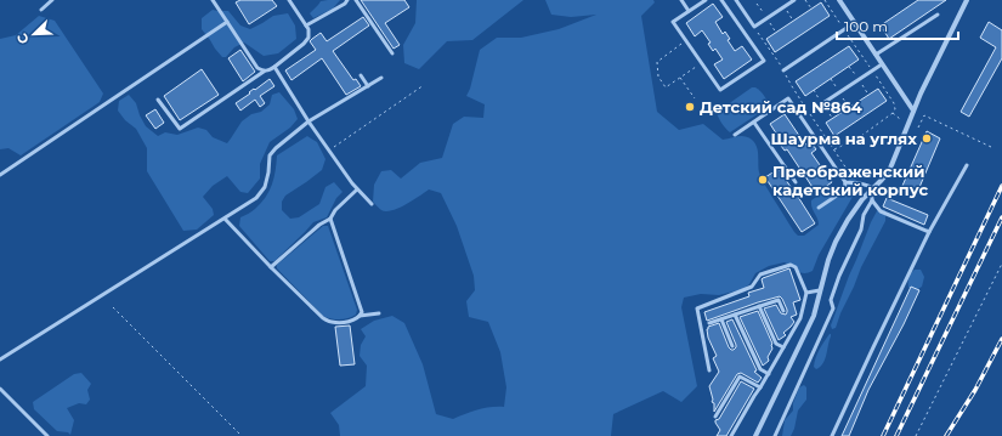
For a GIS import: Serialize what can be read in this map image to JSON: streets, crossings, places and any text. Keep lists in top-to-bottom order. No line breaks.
{"places":["Детский сад №864","Шаурма на углях","Преображенский кадетский корпус"],"scale_bar":"100 m","north":"bottom left"}
